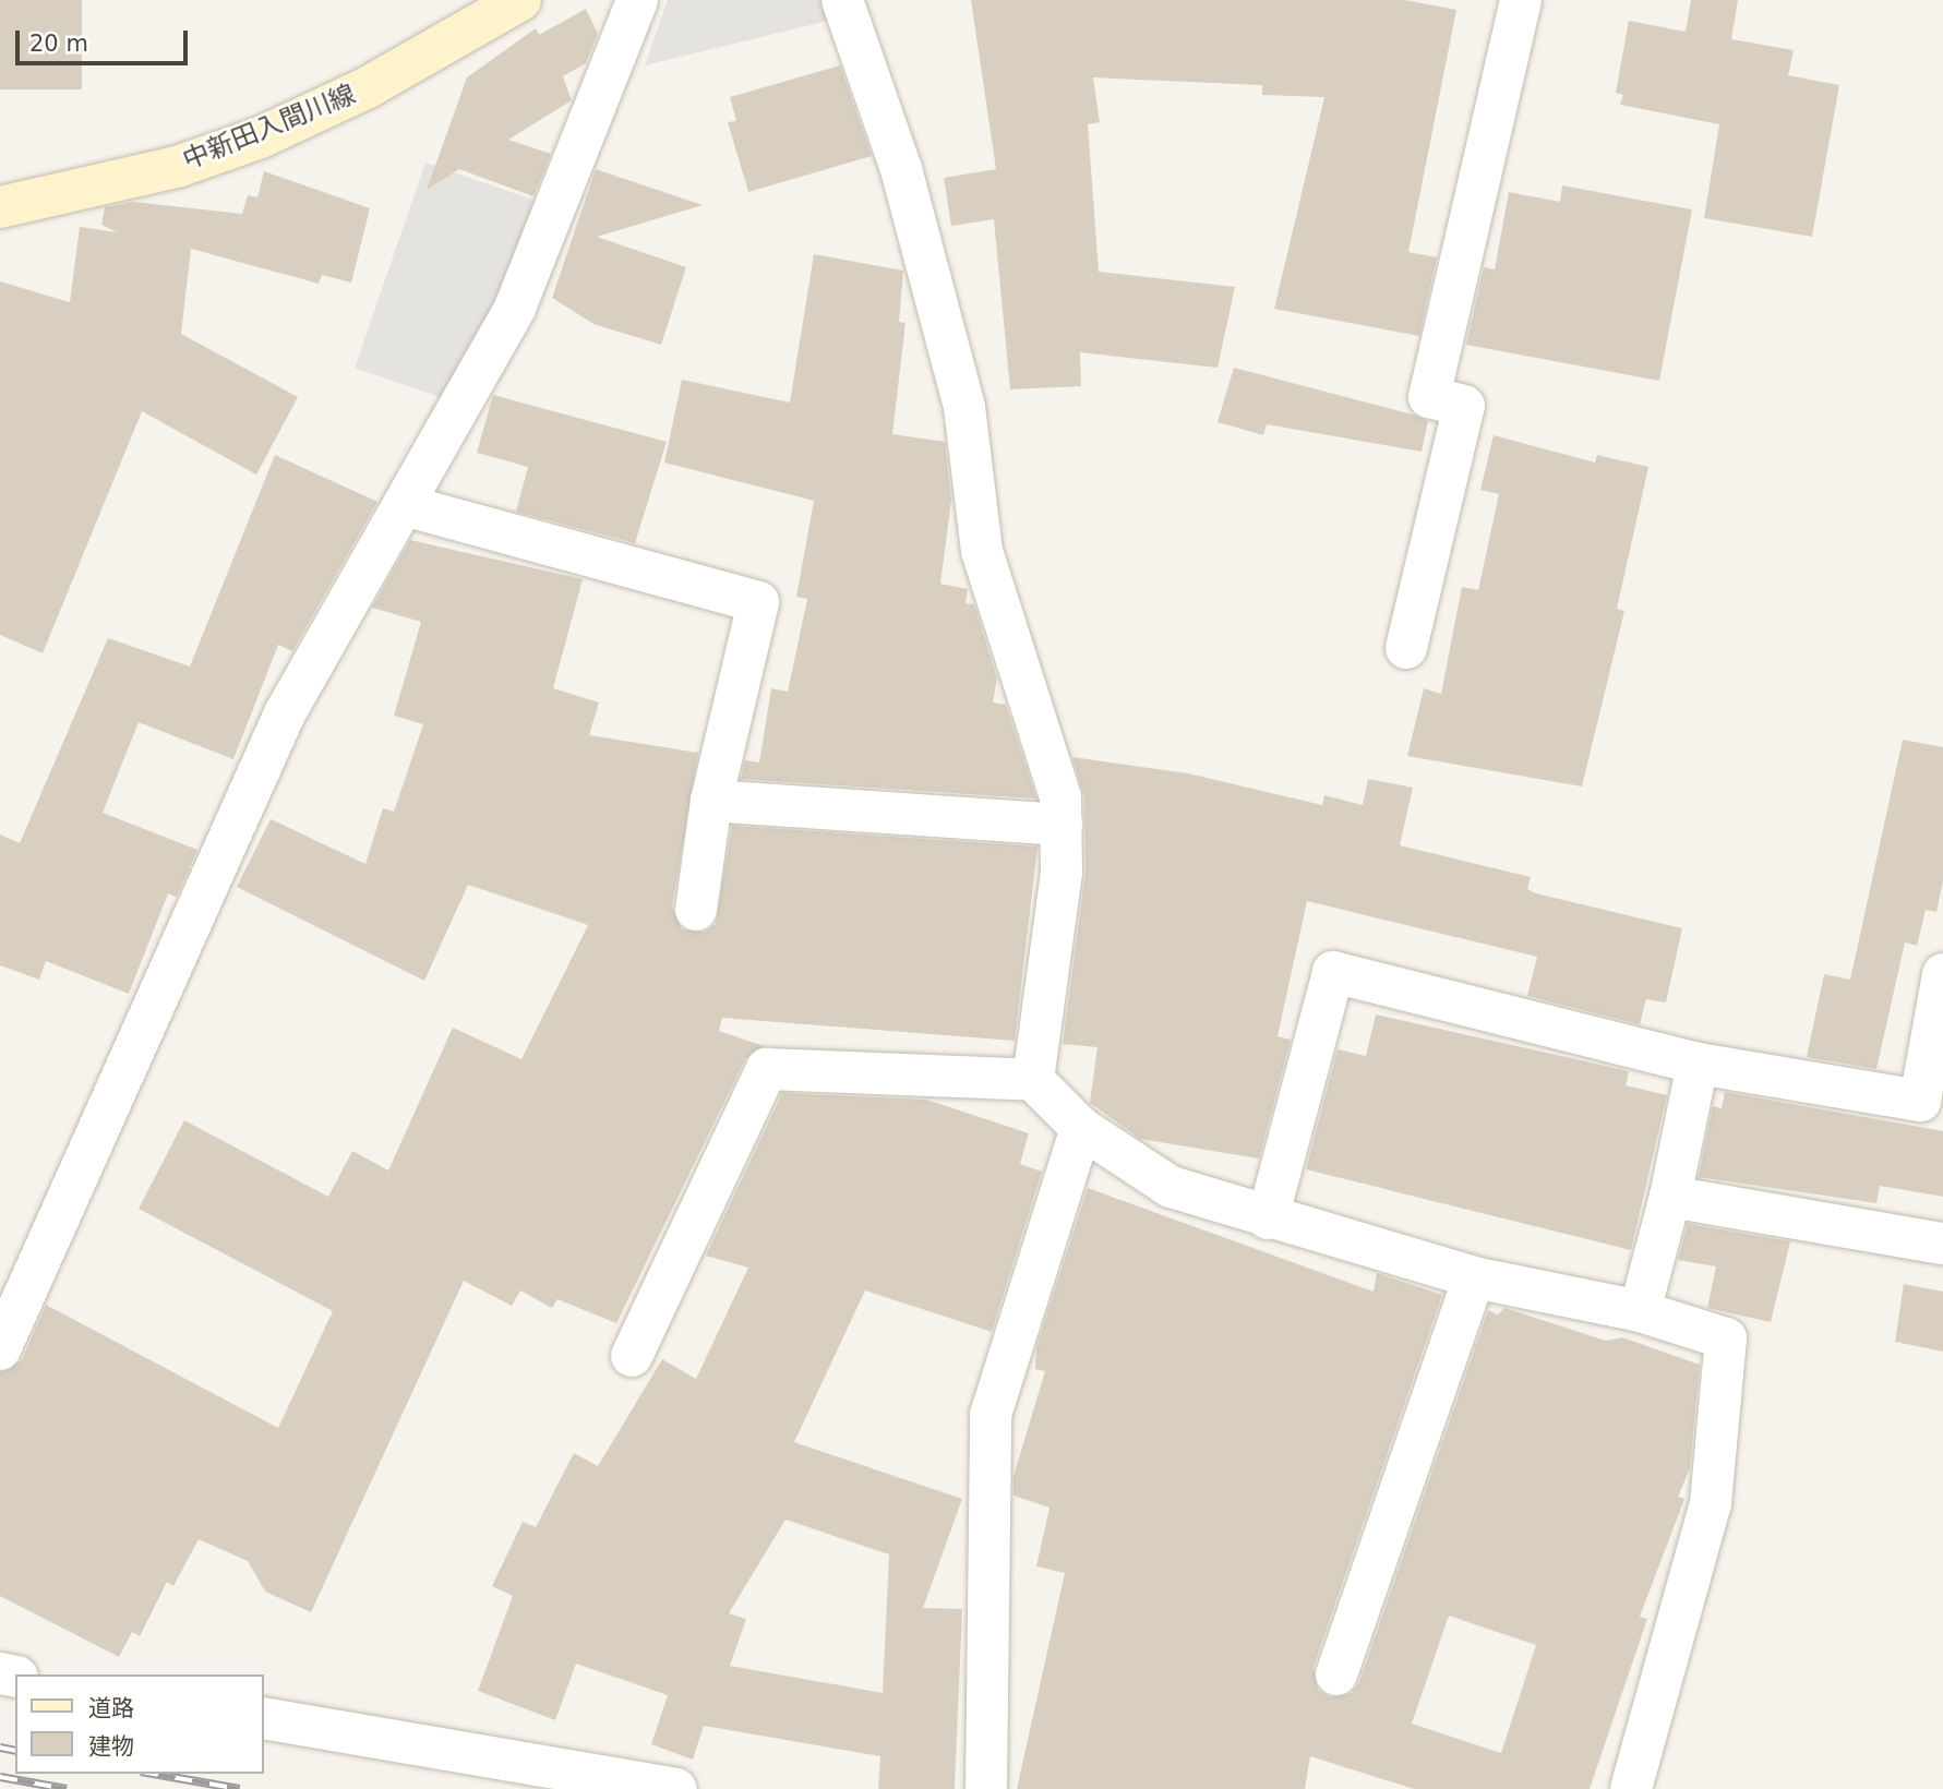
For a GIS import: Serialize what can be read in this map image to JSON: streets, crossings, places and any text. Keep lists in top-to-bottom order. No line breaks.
{"streets":{"main road":["中新田入間川線"]},"legend":["道路","建物"],"scale_bar":"20 m"}
